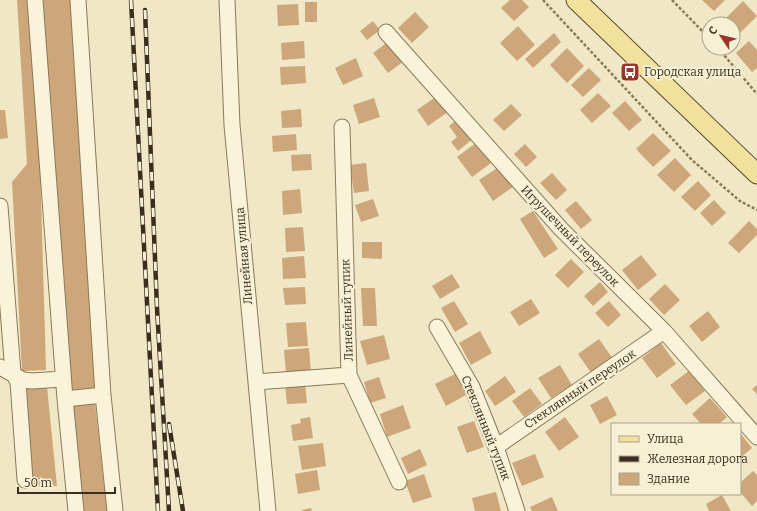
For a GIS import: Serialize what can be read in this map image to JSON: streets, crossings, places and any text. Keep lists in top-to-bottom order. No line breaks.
{"streets":{"street":["Игрушечный переулок","Линейная улица","Линейный тупик","Стеклянный переулок","Стеклянный тупик"]},"crossings":[["Игрушечный переулок","Стеклянный переулок"],["Стеклянный переулок","Стеклянный тупик"]],"places":{"bus stop":["Городская улица"]},"legend":["Улица","Железная дорога","Здание"],"scale_bar":"50 m","north":"top left"}
